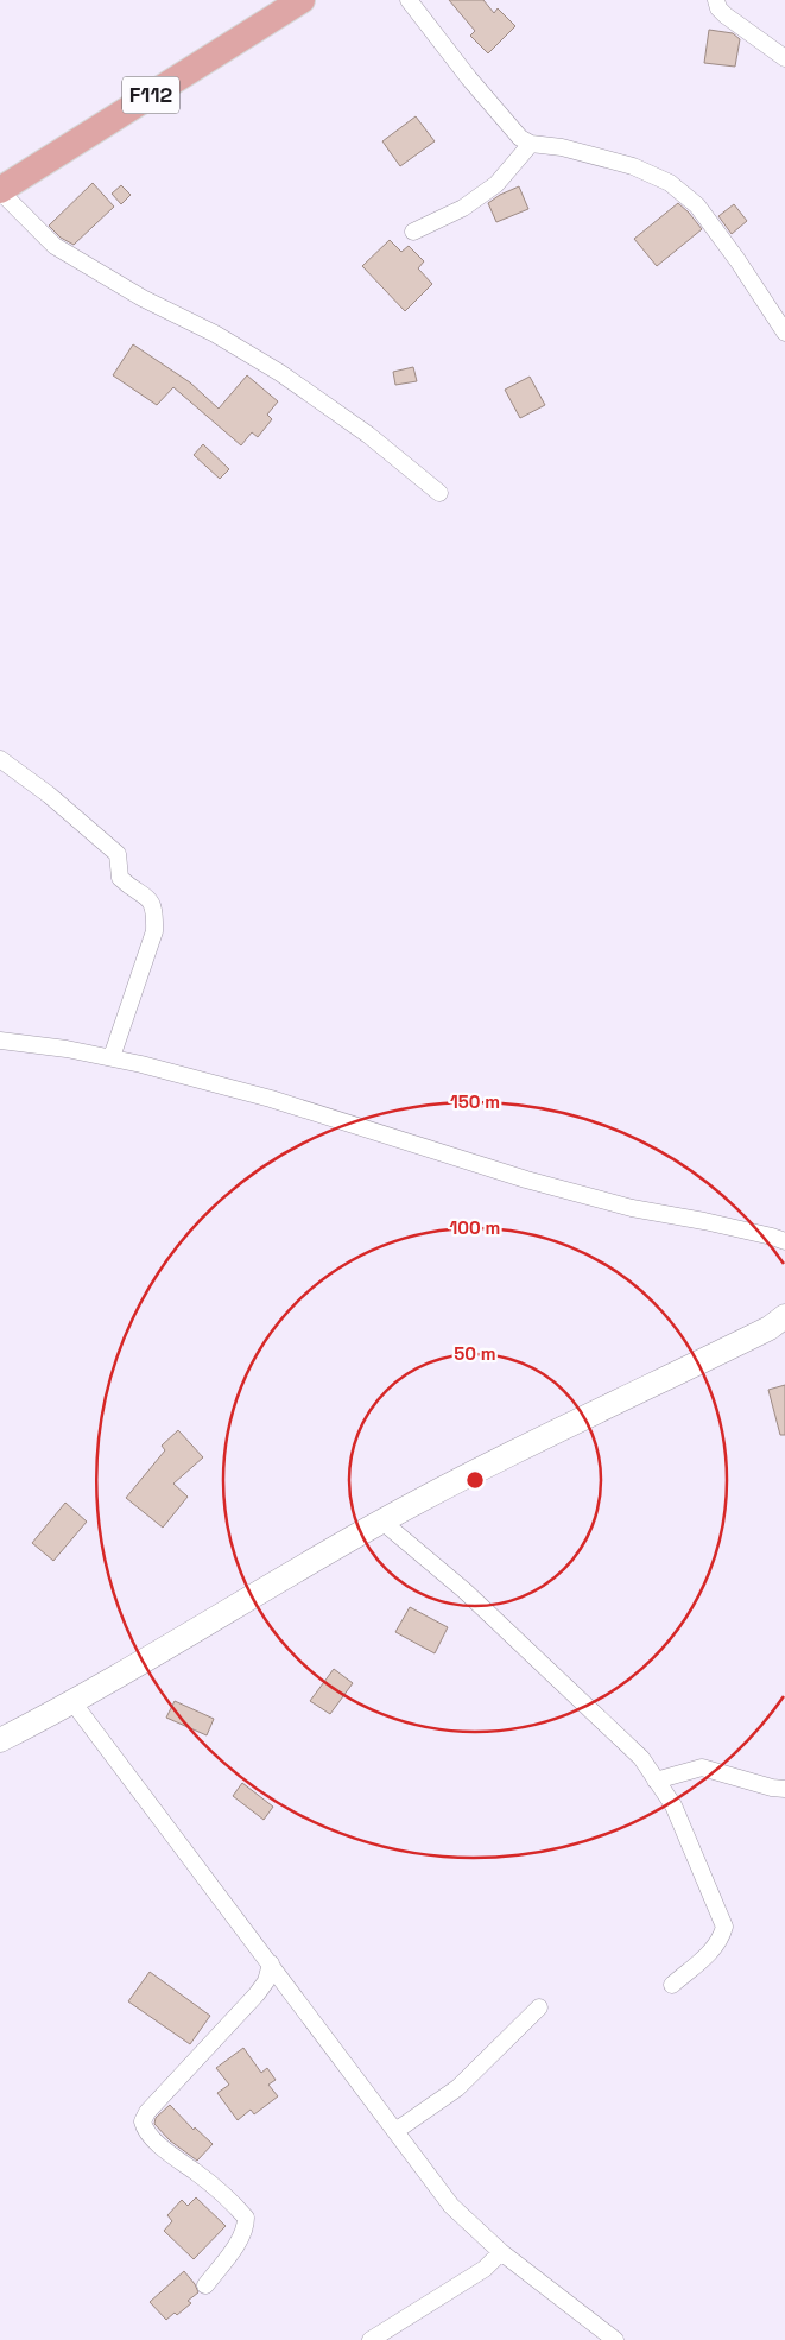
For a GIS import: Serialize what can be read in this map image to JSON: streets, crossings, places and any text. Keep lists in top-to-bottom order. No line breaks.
{"streets":{"main road":["F112"]},"rings":["150 m","100 m","50 m"]}
